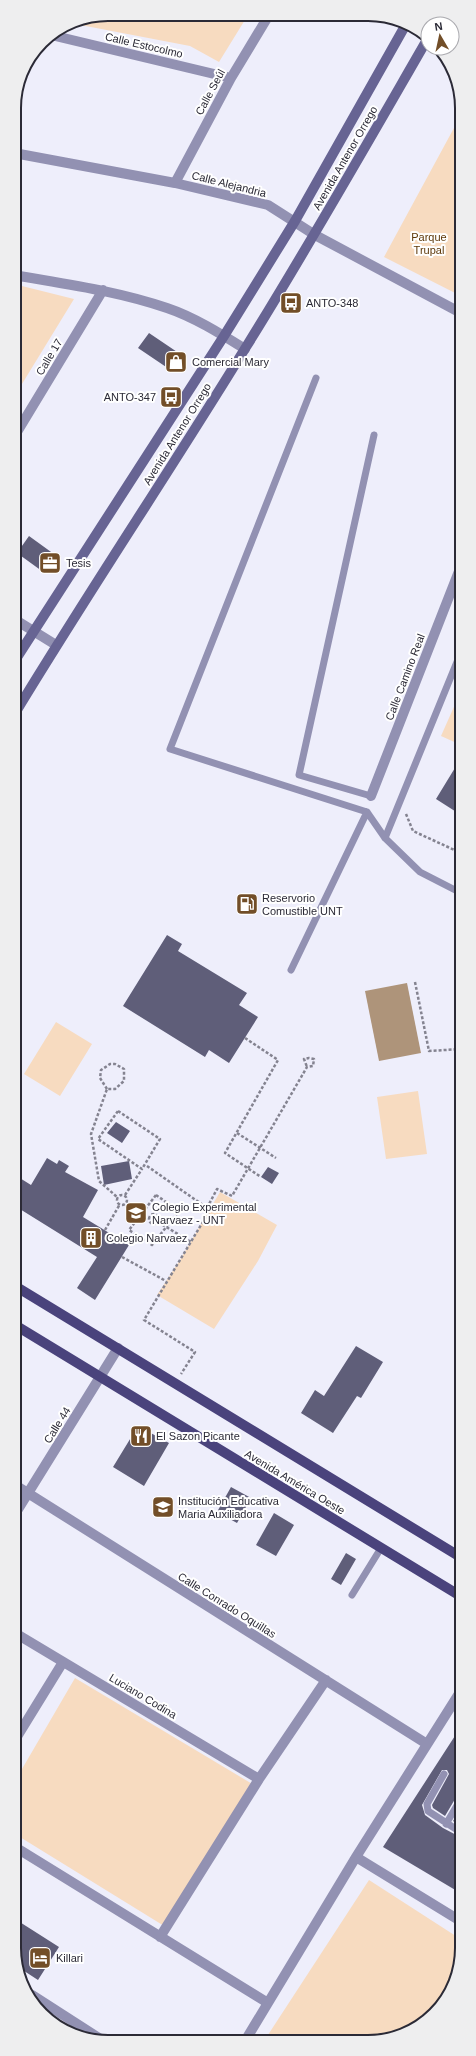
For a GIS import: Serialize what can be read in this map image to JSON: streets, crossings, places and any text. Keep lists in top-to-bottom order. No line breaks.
{"streets":{"main road":["Avenida América Oeste"],"street":["Calle Estocolmo","Calle Seúl","Avenida Antenor Orrego","Calle Alejandria","Calle 17","Calle Camino Real","Calle 44","Calle Conrado Oquillas","Luciano Codina"]},"crossings":[["Calle Estocolmo","Calle Seúl"],["Calle Seúl","Calle Alejandria"],["Avenida Antenor Orrego","Calle Alejandria"],["Calle 44","Avenida América Oeste"],["Calle 44","Calle Conrado Oquillas"]],"parks":["Parque Trupal"],"places":{"bus stop":["ANTO-348","ANTO-347"],"shop":["Comercial Mary"],"office":["Tesis"],"fuel station":["Reservorio Comustible UNT"],"school or university":["Colegio Experimental Narvaez - UNT","Institución Educativa Maria Auxiliadora"],"building":["Colegio Narvaez"],"restaurant":["El Sazon Picante"],"hotel":["Killari"]},"north":"top"}
